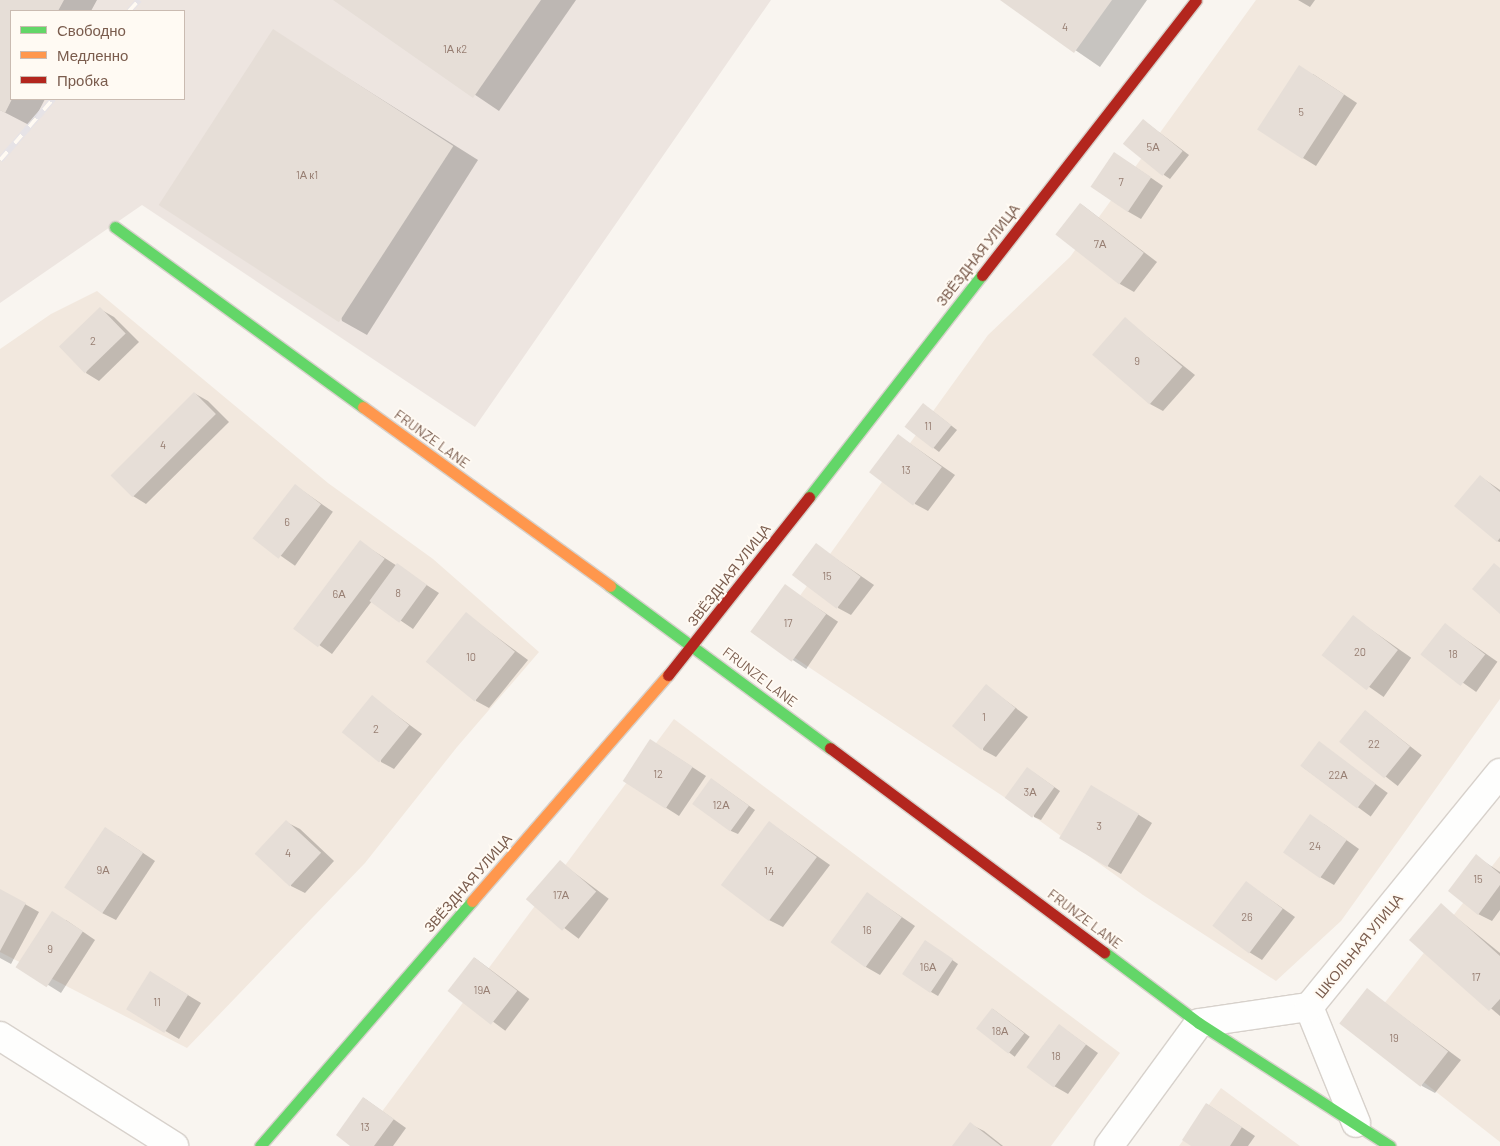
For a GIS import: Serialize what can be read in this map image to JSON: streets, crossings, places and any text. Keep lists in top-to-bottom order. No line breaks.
{"streets":{"street":["ЗВЁЗДНАЯ УЛИЦА","FRUNZE LANE","ШКОЛЬНАЯ УЛИЦА"]},"crossings":[["ЗВЁЗДНАЯ УЛИЦА","FRUNZE LANE"],["FRUNZE LANE","ШКОЛЬНАЯ УЛИЦА"]],"house_numbers":["4","1А к2","5","5А","1А к1","7","7А","2","9","11","4","13","6","15","8","6А","17","20","18","10","1","2","22","12","22А","3А","12А","3","24","4","9А","14","15","17А","26","16","9","16А","17","19А","11","18А","19","18","13"],"legend":["Свободно","Медленно","Пробка"]}
